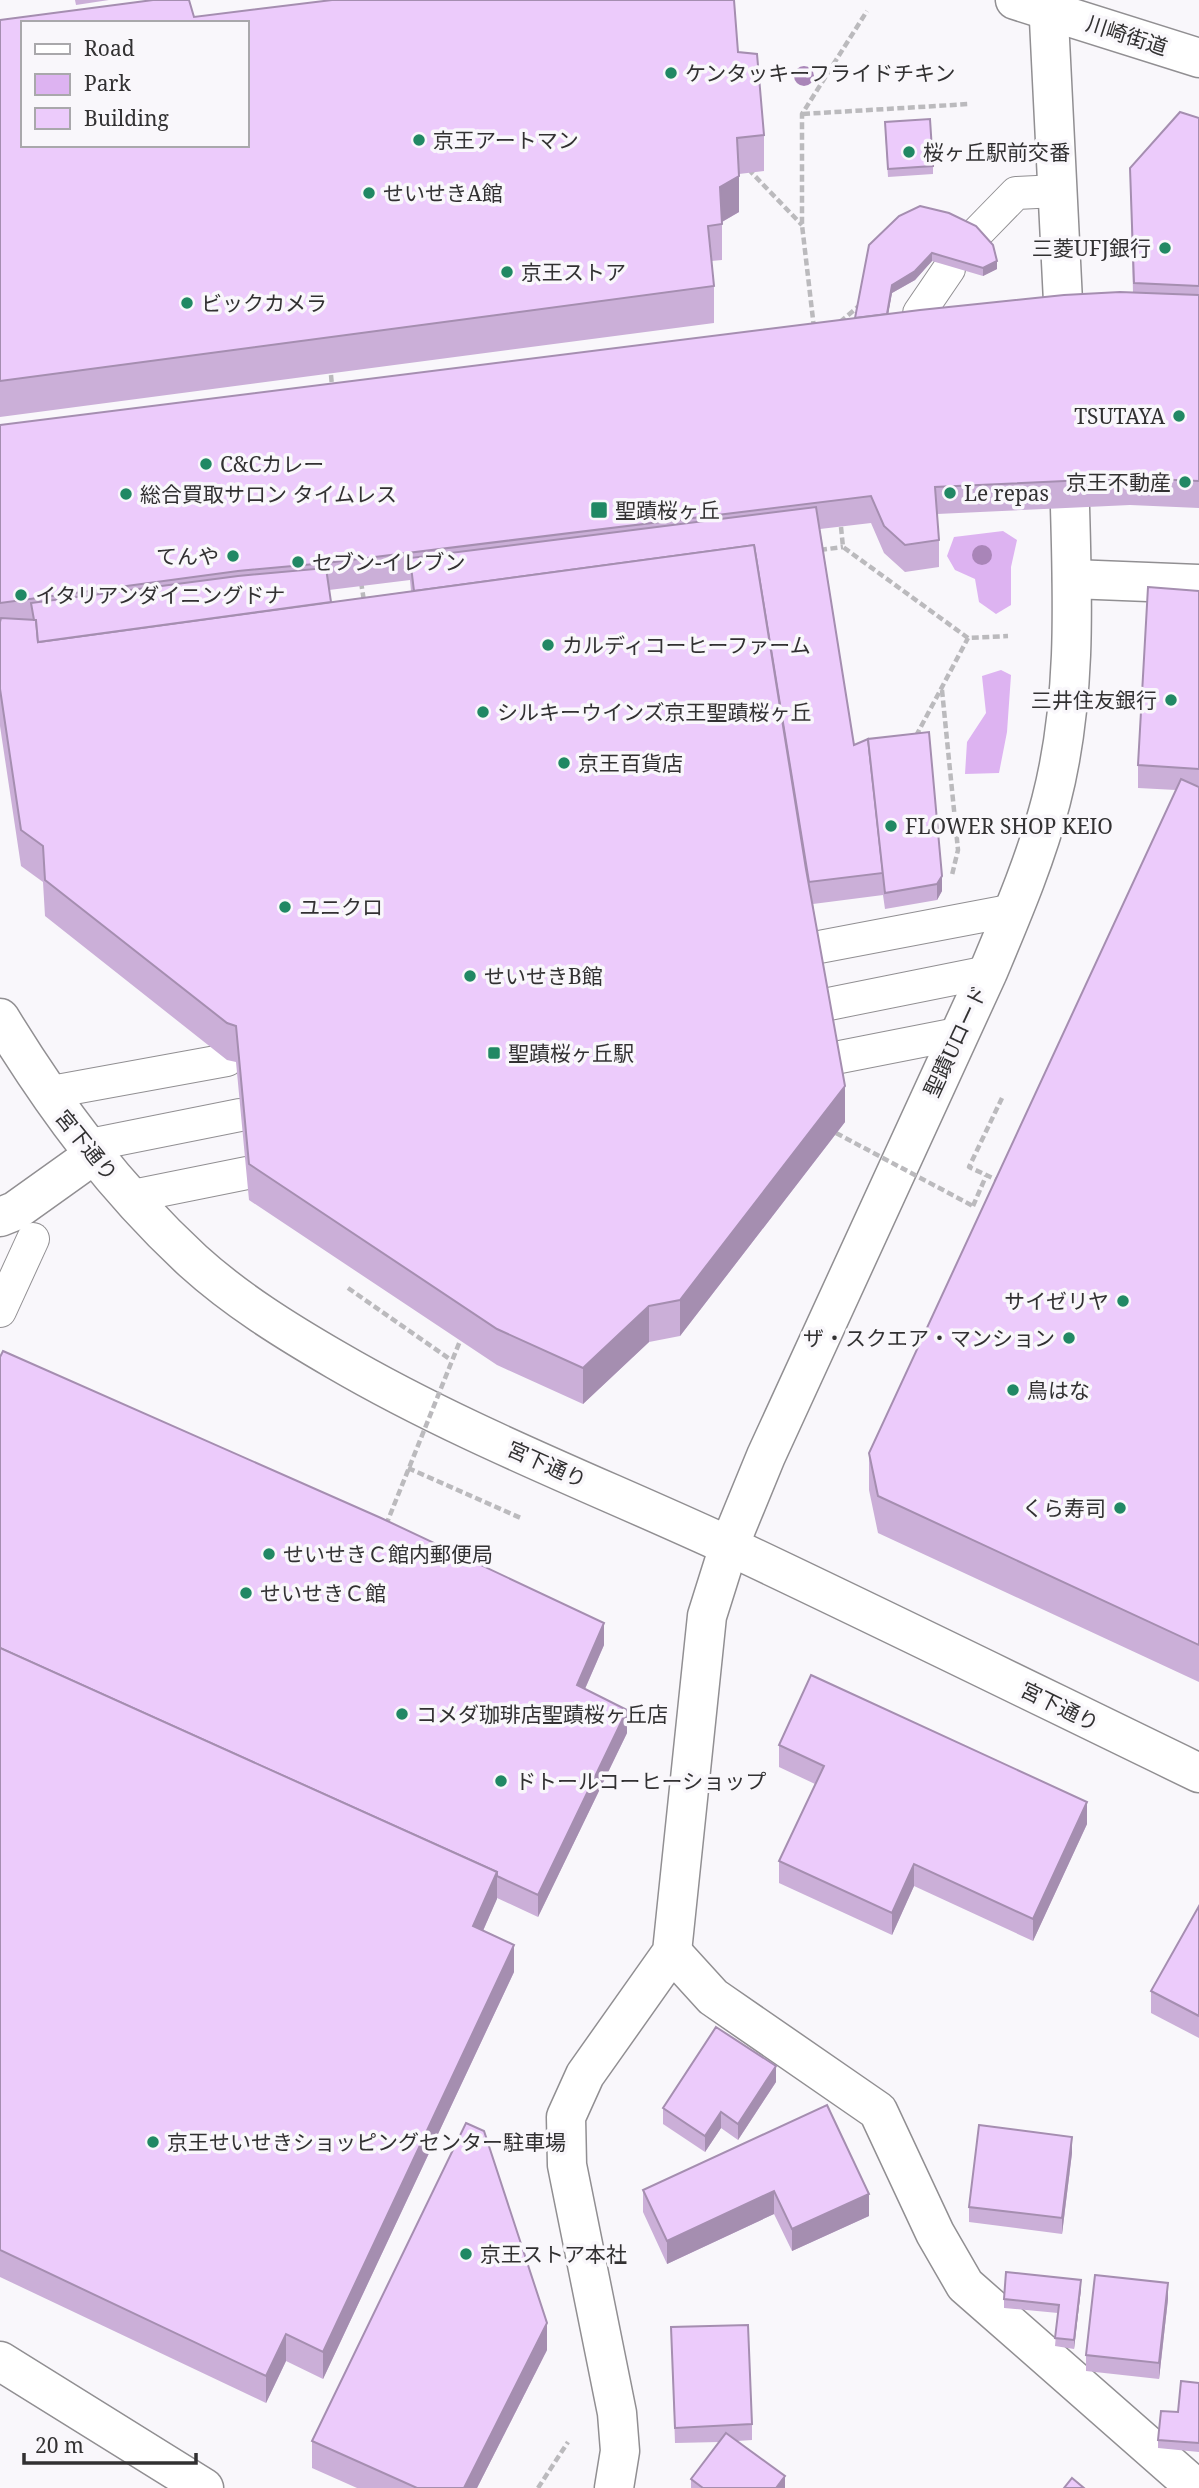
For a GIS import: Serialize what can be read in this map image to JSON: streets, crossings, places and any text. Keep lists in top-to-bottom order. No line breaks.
{"streets":{"street":["川崎街道","聖蹟Uロード","宮下通り"]},"crossings":[["聖蹟Uロード","宮下通り"]],"places":{"other":["ケンタッキーフライドチキン","京王アートマン","桜ヶ丘駅前交番","せいせきA館","三菱UFJ銀行","京王ストア","ビックカメラ","TSUTAYA","C&Cカレー","京王不動産","Le repas","総合買取サロン タイムレス","てんや","セブン-イレブン","イタリアンダイニングドナ","カルディコーヒーファーム","三井住友銀行","シルキーウインズ京王聖蹟桜ヶ丘","京王百貨店","FLOWER SHOP KEIO","ユニクロ","せいせきB館","サイゼリヤ","ザ・スクエア・マンション","鳥はな","くら寿司","せいせきＣ館内郵便局","せいせきＣ館","コメダ珈琲店聖蹟桜ヶ丘店","ドトールコーヒーショップ","京王せいせきショッピングセンター駐車場","京王ストア本社"],"transit":["聖蹟桜ヶ丘","聖蹟桜ヶ丘駅"]},"legend":["Road","Park","Building"],"scale_bar":"20 m"}
